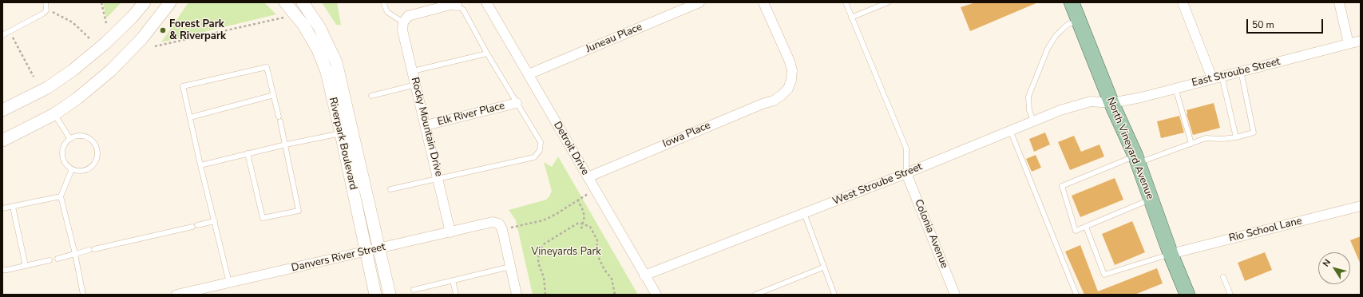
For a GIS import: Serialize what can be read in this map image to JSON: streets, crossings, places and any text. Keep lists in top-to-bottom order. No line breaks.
{"streets":{"main road":["North Vineyard Avenue"],"street":["Juneau Place","East Stroube Street","Elk River Place","Rocky Mountain Drive","Iowa Place","Riverpark Boulevard","Detroit Drive","West Stroube Street","Rio School Lane","Colonia Avenue","Danvers River Street"]},"crossings":[["Juneau Place","Detroit Drive"],["East Stroube Street","North Vineyard Avenue"],["East Stroube Street","West Stroube Street"],["Elk River Place","Rocky Mountain Drive"],["Rocky Mountain Drive","Danvers River Street"],["Iowa Place","Detroit Drive"],["Riverpark Boulevard","Danvers River Street"],["Detroit Drive","West Stroube Street"],["North Vineyard Avenue","West Stroube Street"],["North Vineyard Avenue","Rio School Lane"],["West Stroube Street","Colonia Avenue"]],"parks":["Vineyards Park"],"places":["Forest Park & Riverpark"],"scale_bar":"50 m","north":"top left"}
